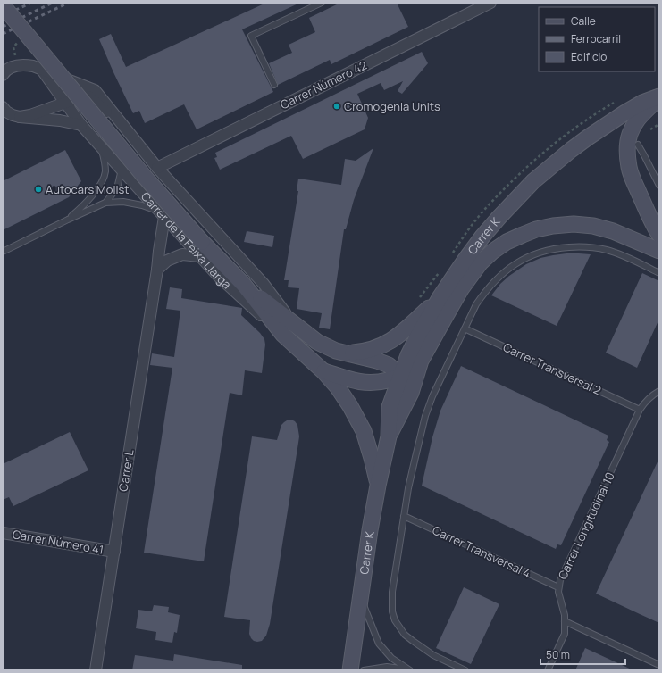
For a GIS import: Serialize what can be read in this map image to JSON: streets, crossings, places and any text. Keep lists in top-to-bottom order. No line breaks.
{"streets":{"main road":["Carrer K","Carrer de la Feixa Llarga"],"street":["Carrer Número 42","Carrer L","Carrer Número 41"],"lane":["Carrer Transversal 2","Carrer Longitudinal 10","Carrer Transversal 4"]},"crossings":[["Carrer Número 42","Carrer de la Feixa Llarga"],["Carrer K","Carrer de la Feixa Llarga"],["Carrer de la Feixa Llarga","Carrer L"],["Carrer Transversal 2","Carrer Longitudinal 10"],["Carrer L","Carrer Número 41"],["Carrer Longitudinal 10","Carrer Transversal 4"]],"places":["Cromogenia Units","Autocars Molist"],"legend":["Calle","Ferrocarril","Edificio"],"scale_bar":"50 m"}
